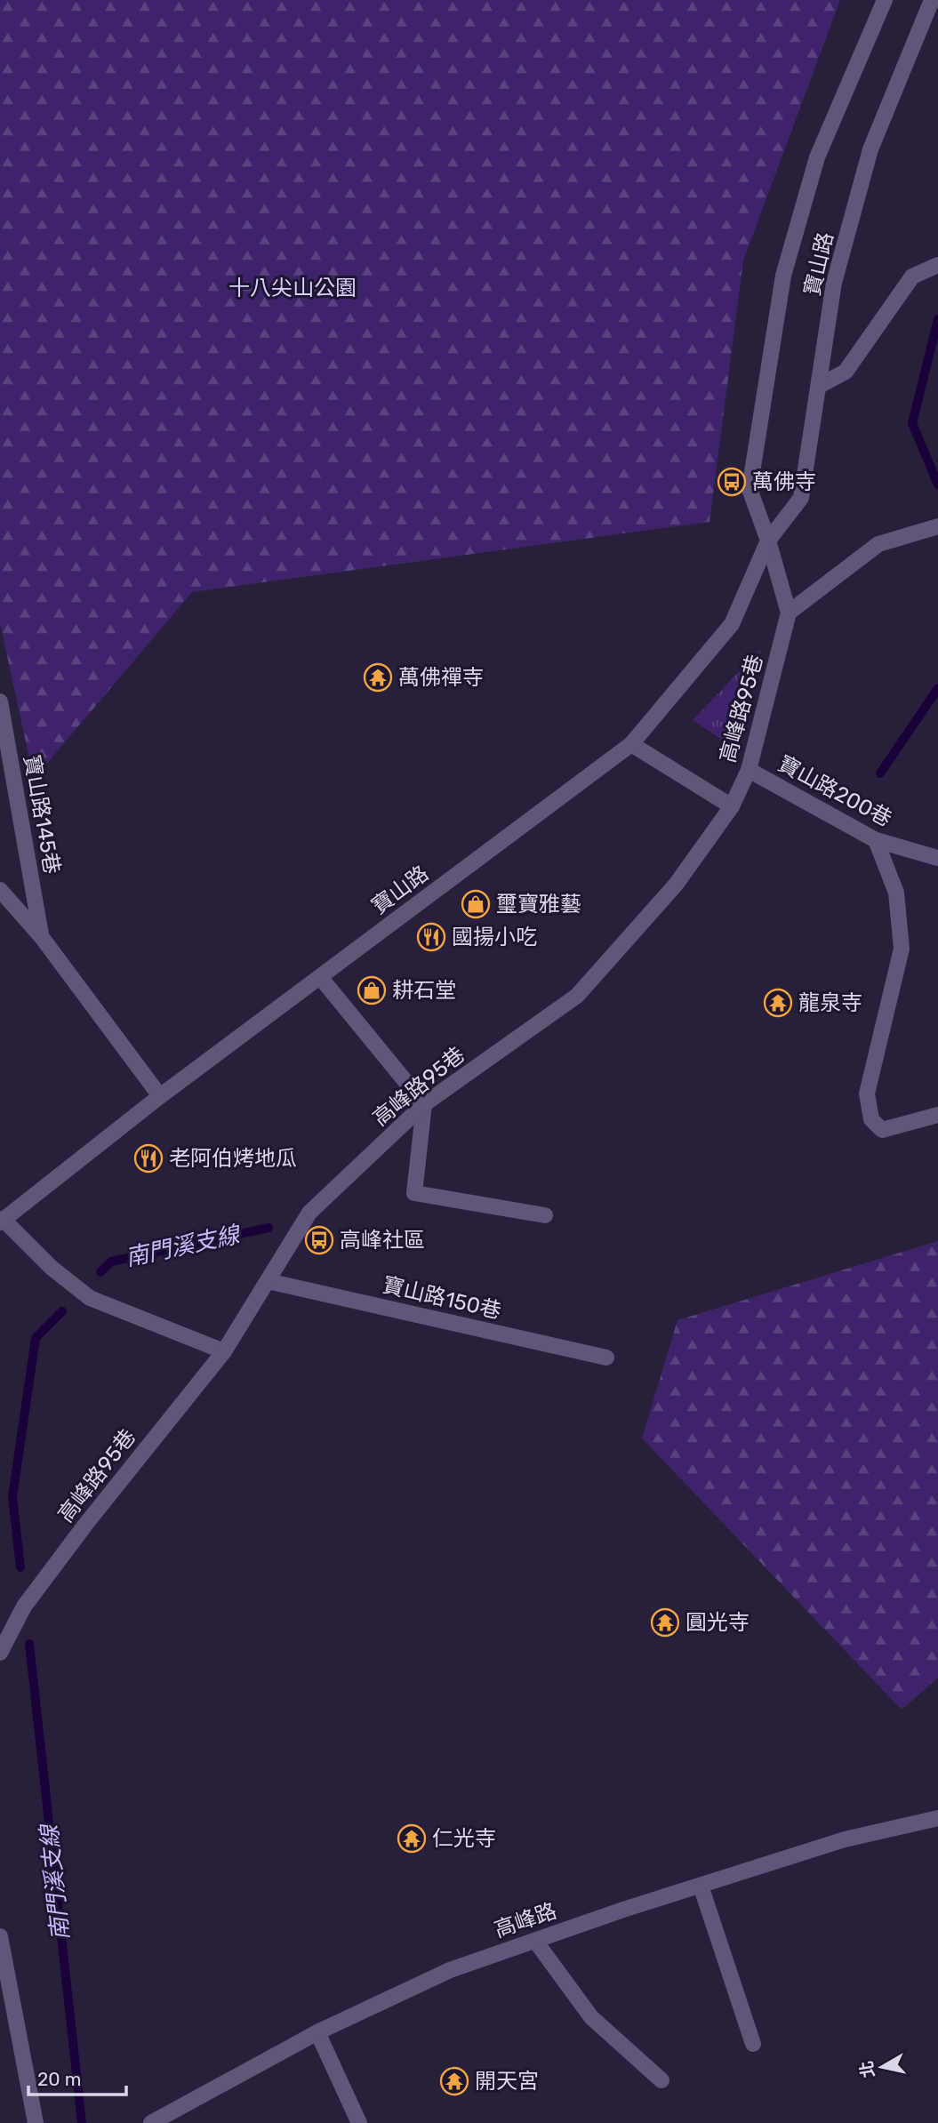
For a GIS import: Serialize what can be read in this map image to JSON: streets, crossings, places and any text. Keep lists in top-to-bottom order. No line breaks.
{"streets":{"street":["寶山路","高峰路95巷","寶山路200巷","寶山路145巷","寶山路150巷","高峰路"]},"crossings":[["寶山路","寶山路145巷"],["高峰路95巷","寶山路200巷"],["高峰路95巷","寶山路150巷"]],"water":["南門溪支線"],"parks":["十八尖山公園"],"places":{"bus stop":["萬佛寺","高峰社區"],"temple":["萬佛禪寺","龍泉寺","圓光寺","仁光寺","開天宮"],"shop":["璽寶雅藝","耕石堂"],"restaurant":["國揚小吃","老阿伯烤地瓜"]},"scale_bar":"20 m","north":"left"}
